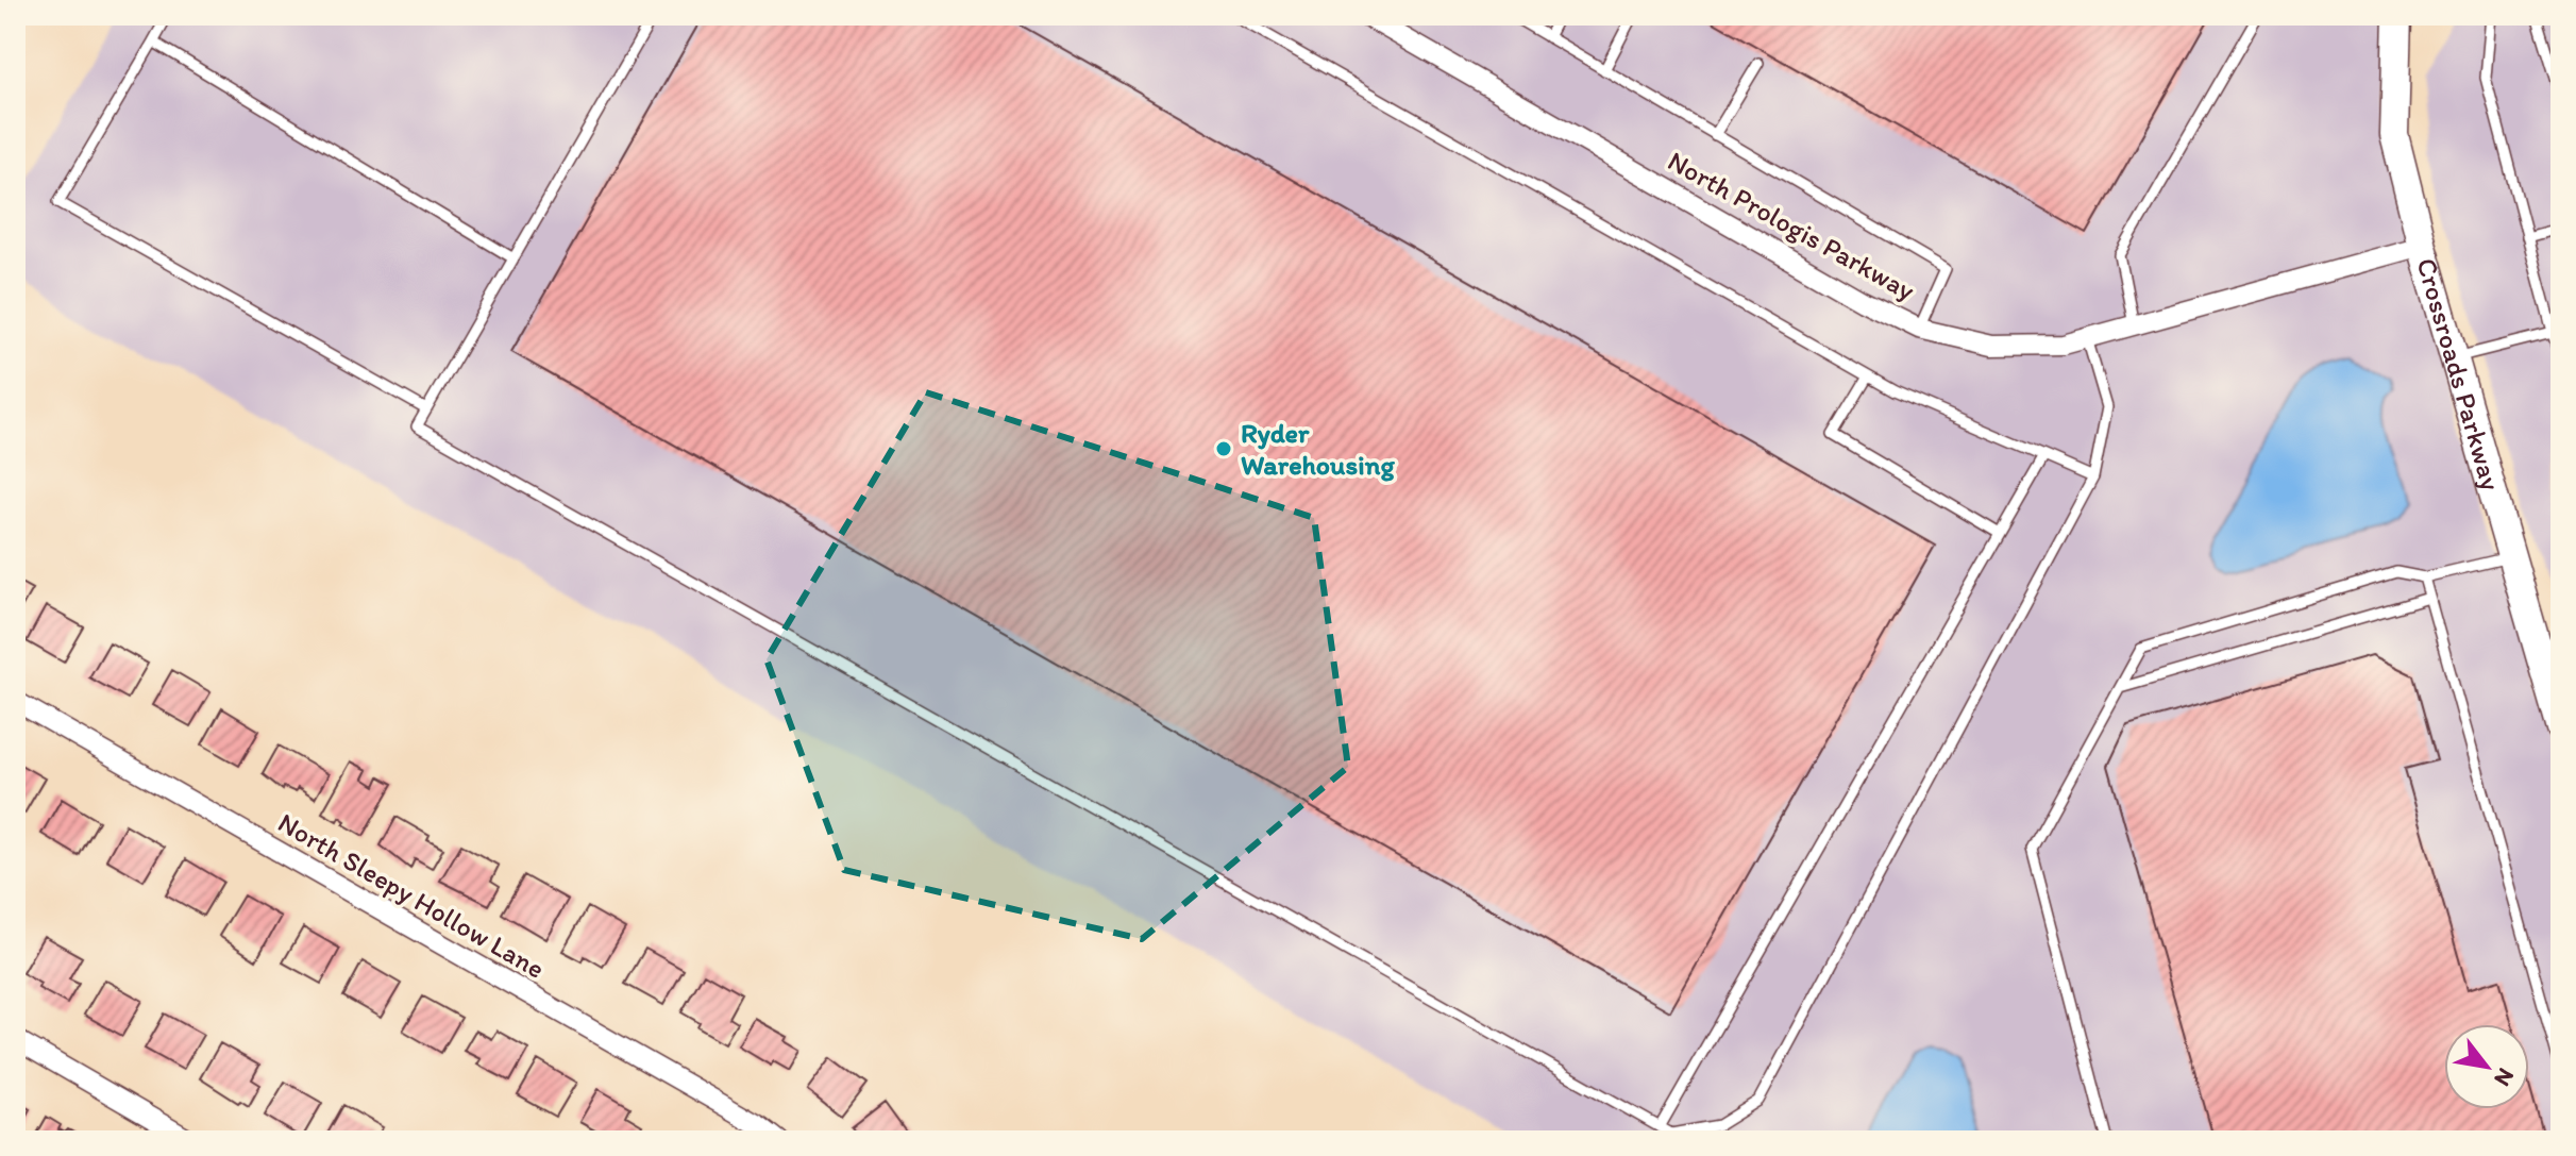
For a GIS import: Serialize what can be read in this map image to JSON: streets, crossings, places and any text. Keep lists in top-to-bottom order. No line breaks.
{"streets":{"street":["North Prologis Parkway","Crossroads Parkway","North Sleepy Hollow Lane"]},"crossings":[["North Prologis Parkway","Crossroads Parkway"]],"places":["Ryder Warehousing"],"north":"bottom right"}
